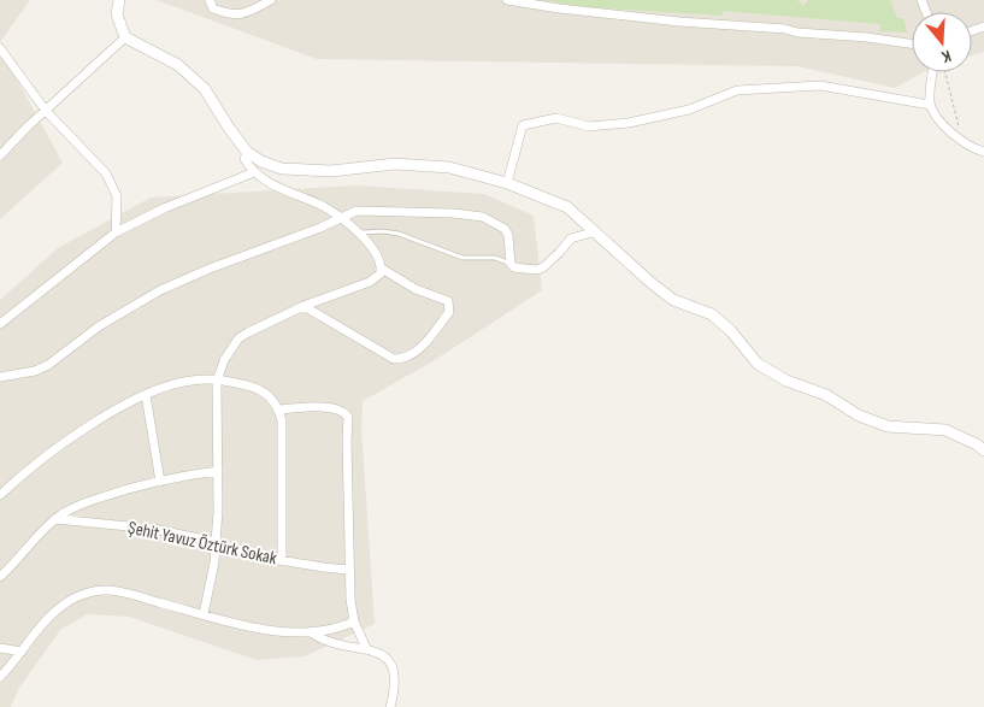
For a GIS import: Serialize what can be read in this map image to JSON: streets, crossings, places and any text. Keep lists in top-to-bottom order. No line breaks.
{"streets":{"street":["Şehit Yavuz Öztürk Sokak"]},"north":"bottom"}
